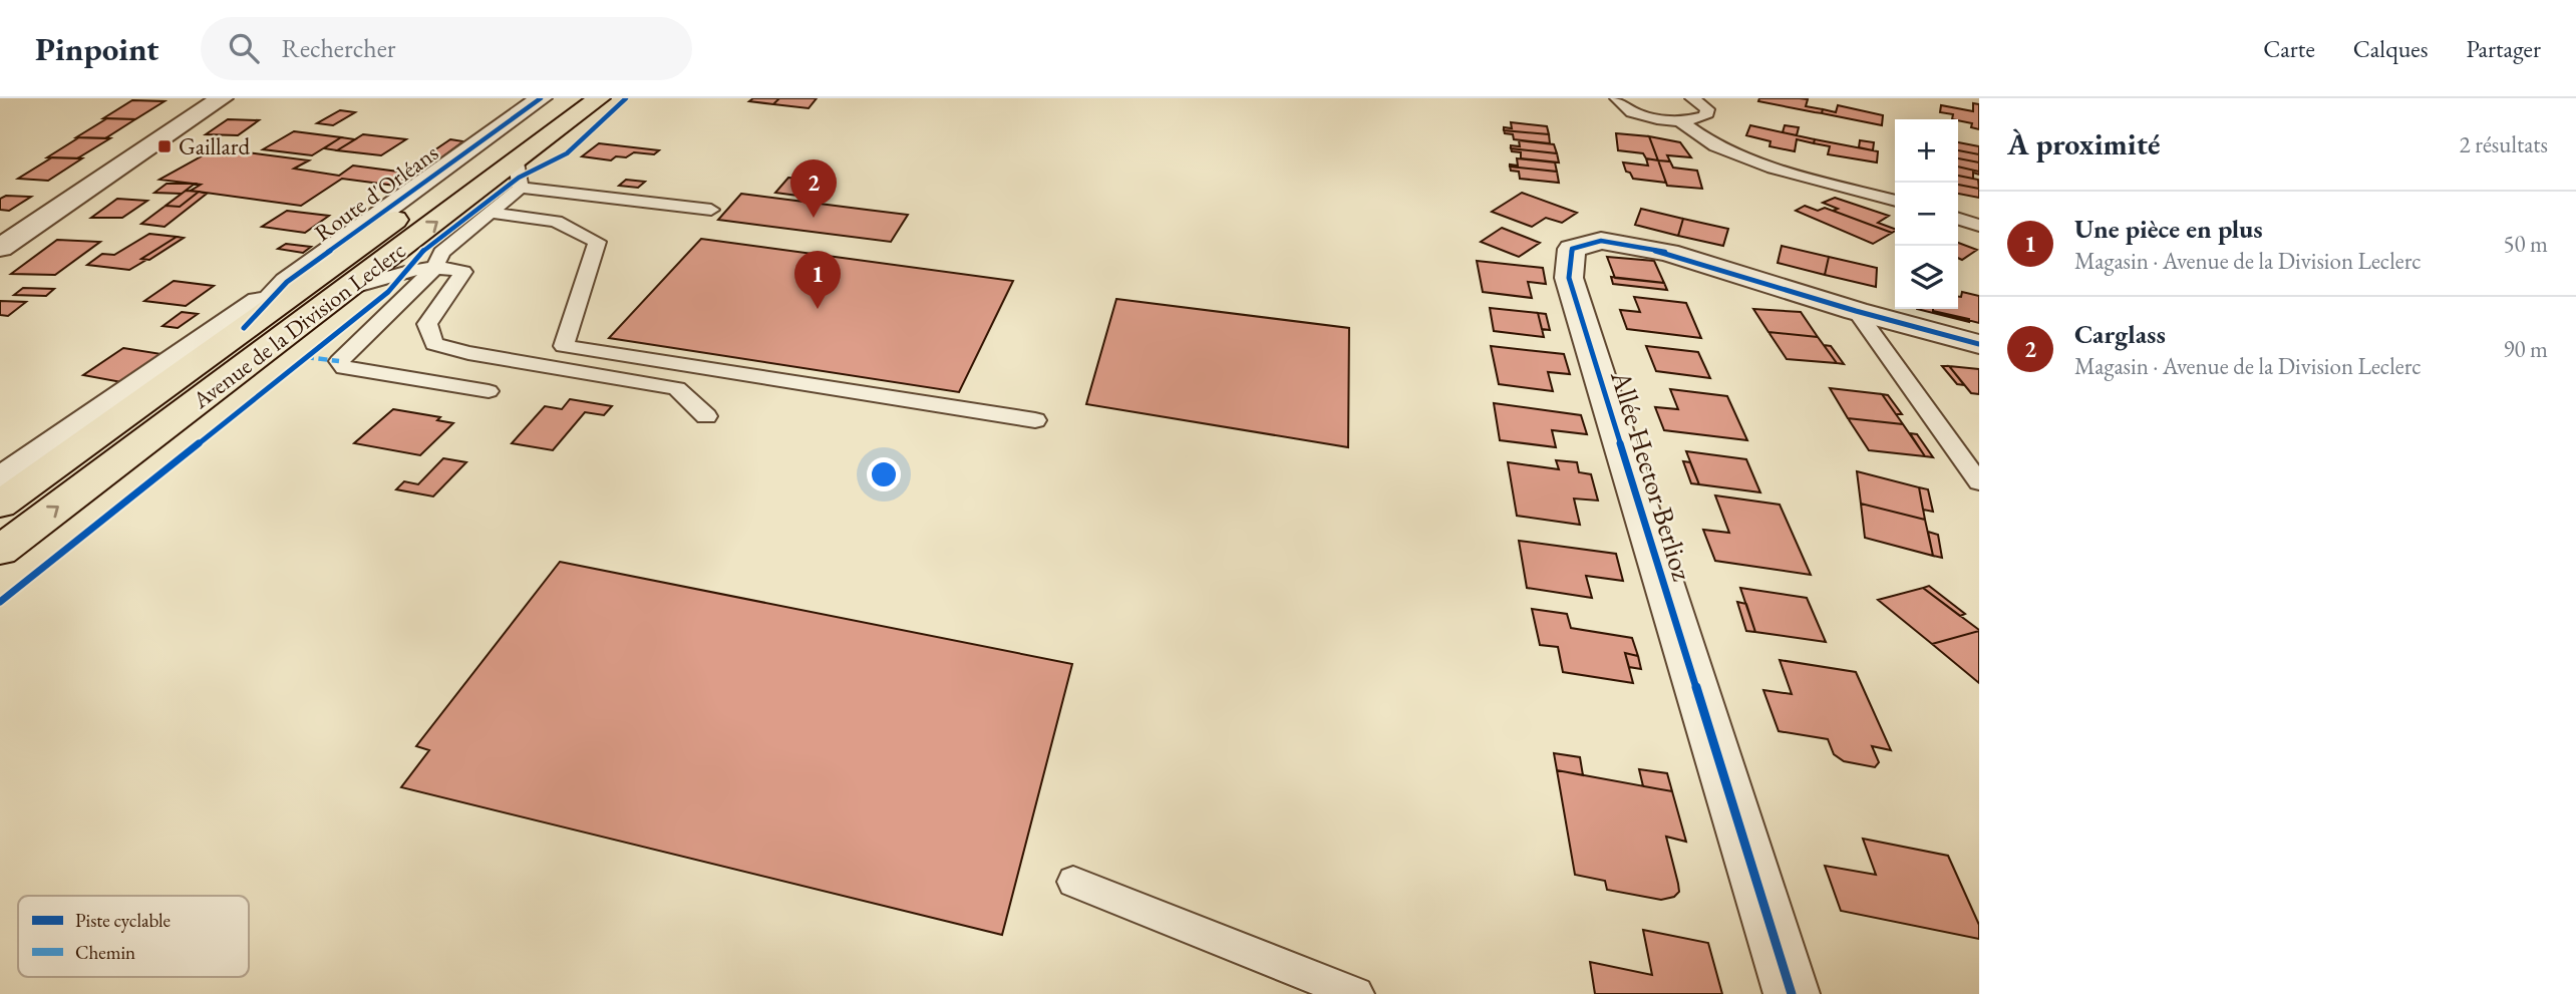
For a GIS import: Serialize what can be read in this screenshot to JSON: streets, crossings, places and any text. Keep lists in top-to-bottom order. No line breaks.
{"streets":{"main road":["Avenue de la Division Leclerc"],"street":["Route d'Orléans","Allée Hector Berlioz"]},"crossings":[["Route d'Orléans","Avenue de la Division Leclerc"]],"places":{"transit":["Gaillard"]},"legend":["Piste cyclable","Chemin"],"page":{"header":"Pinpoint","search":"Rechercher","nav":["Carte","Calques","Partager"],"heading":["À proximité","2 résultats"],"map_buttons":["+","−"],"pins":["2","1"],"list":[{"mark":"1","name":"Une pièce en plus","note":"Magasin · Avenue de la Division Leclerc","value":"50 m"},{"mark":"2","name":"Carglass","note":"Magasin · Avenue de la Division Leclerc","value":"90 m"}]}}
